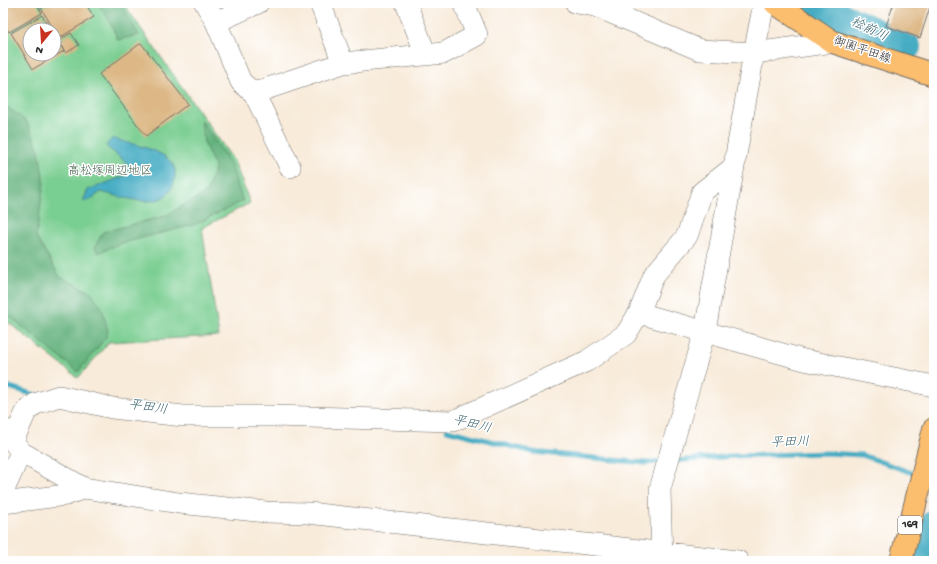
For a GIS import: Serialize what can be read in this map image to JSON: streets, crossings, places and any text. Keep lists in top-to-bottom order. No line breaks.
{"streets":{"main road":["御園平田線","169"]},"water":["桧前川","平田川"],"parks":["高松塚周辺地区"],"north":"bottom"}
